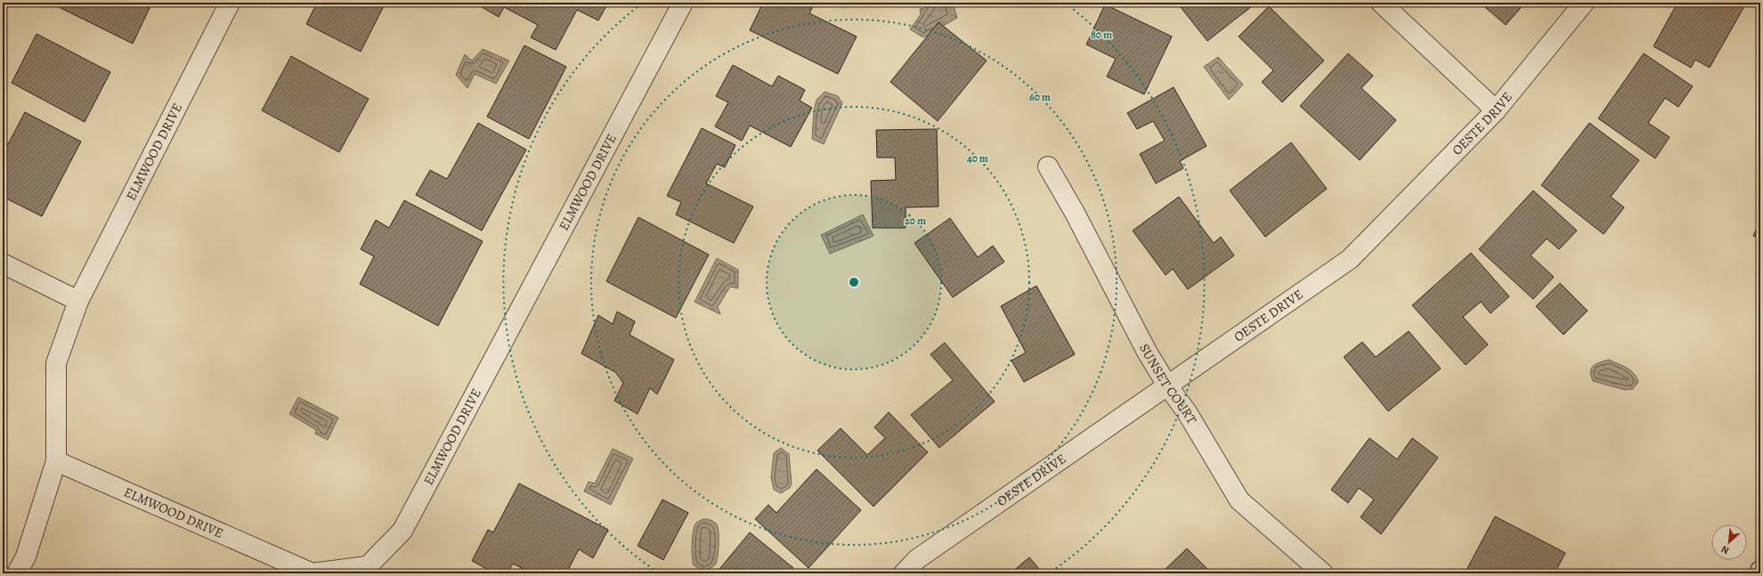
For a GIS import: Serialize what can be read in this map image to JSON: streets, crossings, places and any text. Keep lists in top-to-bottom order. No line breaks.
{"streets":{"street":["OESTE DRIVE","ELMWOOD DRIVE","SUNSET COURT"]},"crossings":[["OESTE DRIVE","SUNSET COURT"]],"north":"bottom left","rings":["80 m","60 m","40 m","20 m"]}
